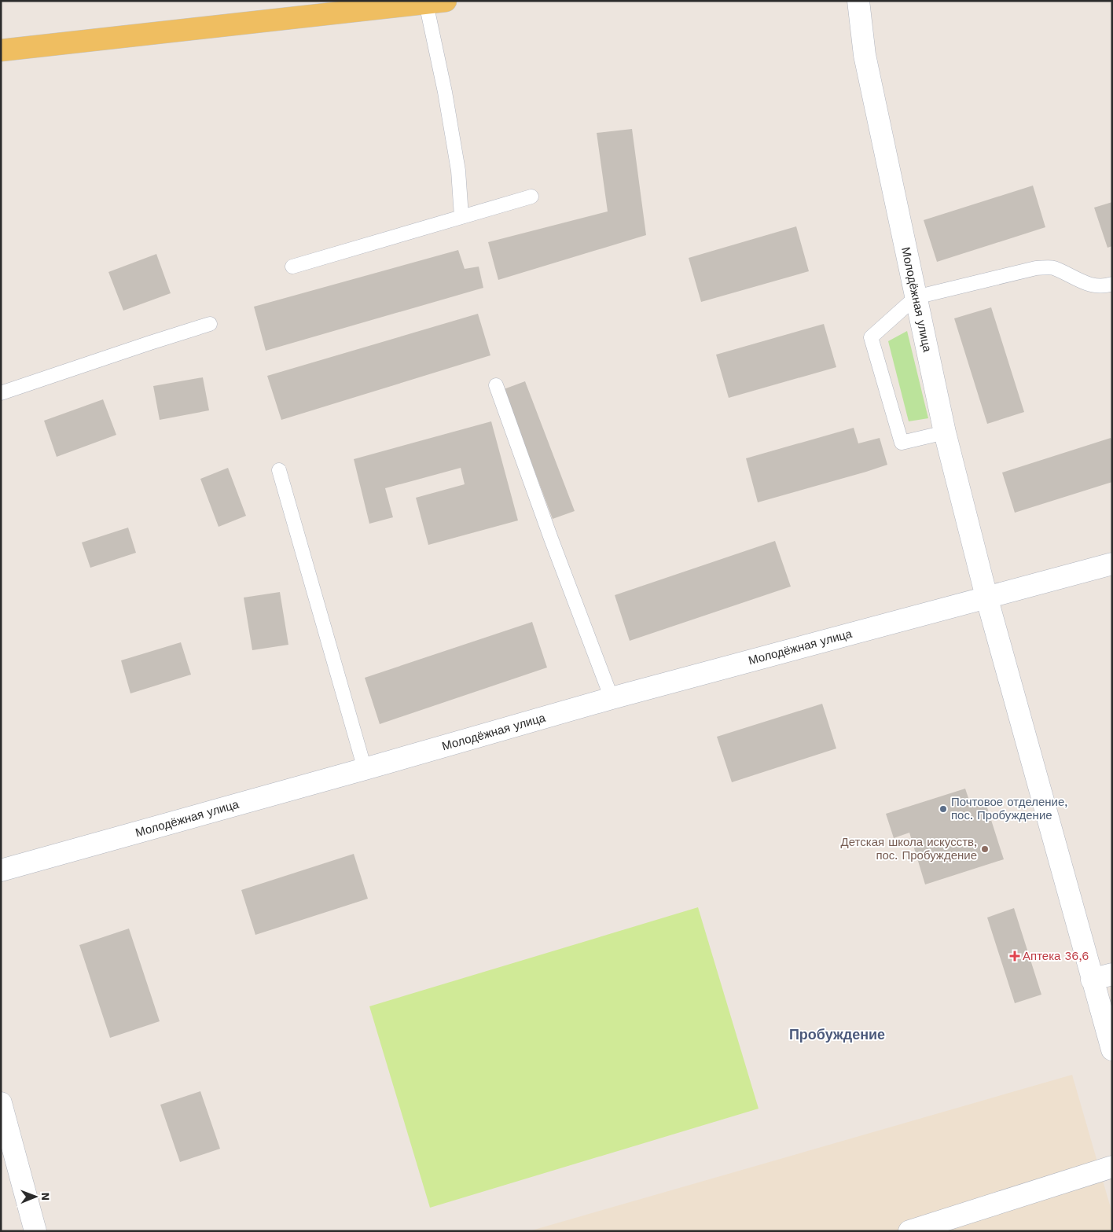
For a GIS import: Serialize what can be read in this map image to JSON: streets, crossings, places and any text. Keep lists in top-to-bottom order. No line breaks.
{"streets":{"street":["Молодёжная улица"]},"districts":["Пробуждение"],"places":{"other":["Почтовое отделение, пос. Пробуждение","Детская школа искусств, пос. Пробуждение"],"health":["Аптека 36,6"]},"north":"right"}
